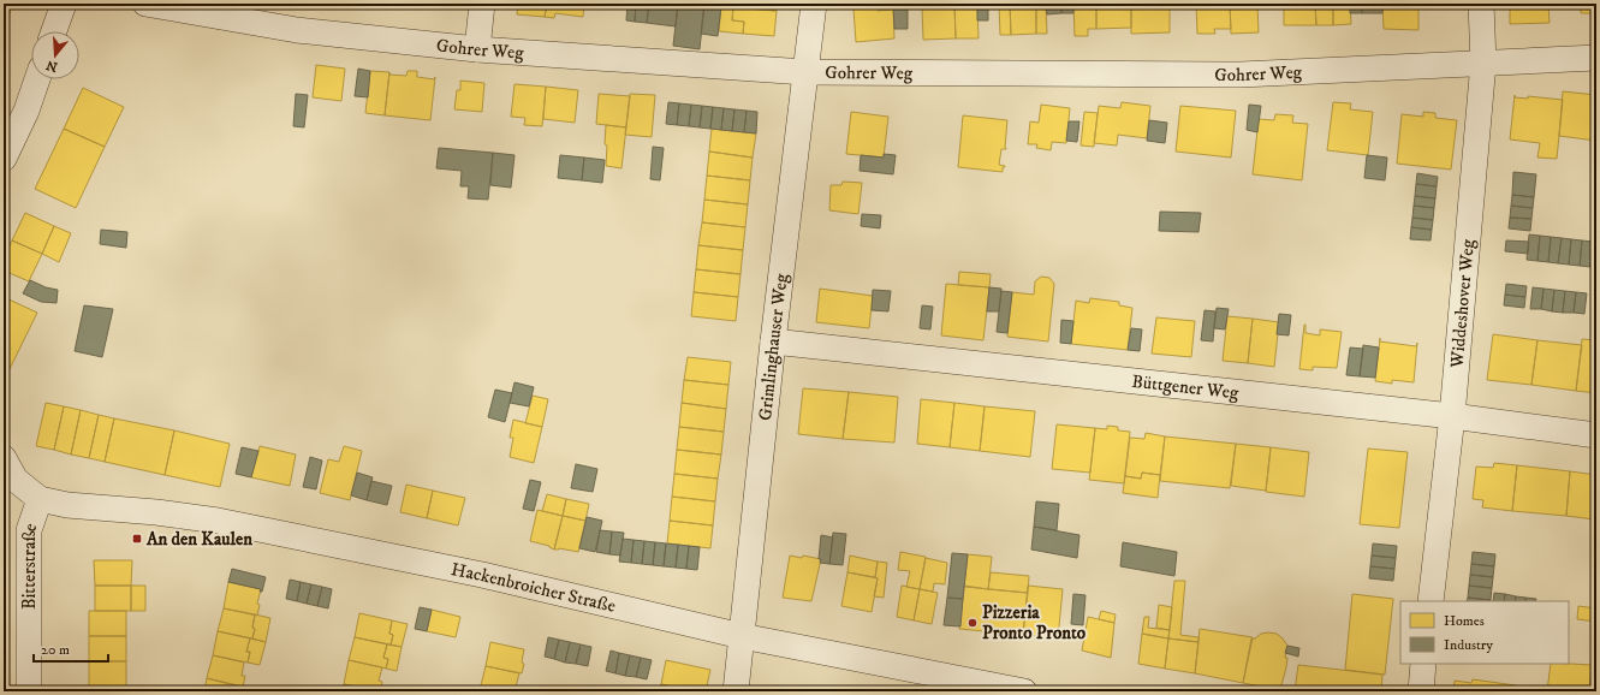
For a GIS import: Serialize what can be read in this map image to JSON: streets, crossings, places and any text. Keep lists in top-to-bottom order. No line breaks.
{"streets":{"street":["Gohrer Weg","Widdeshover Weg","Grimlinghauser Weg","Büttgener Weg","Bitterstraße","Hackenbroicher Straße"]},"crossings":[["Gohrer Weg","Widdeshover Weg"],["Gohrer Weg","Grimlinghauser Weg"],["Widdeshover Weg","Büttgener Weg"],["Grimlinghauser Weg","Büttgener Weg"],["Grimlinghauser Weg","Hackenbroicher Straße"],["Bitterstraße","Hackenbroicher Straße"]],"places":{"transit":["An den Kaulen"],"other":["Pizzeria Pronto Pronto"]},"legend":["Homes","Industry"],"scale_bar":"20 m","north":"bottom"}
